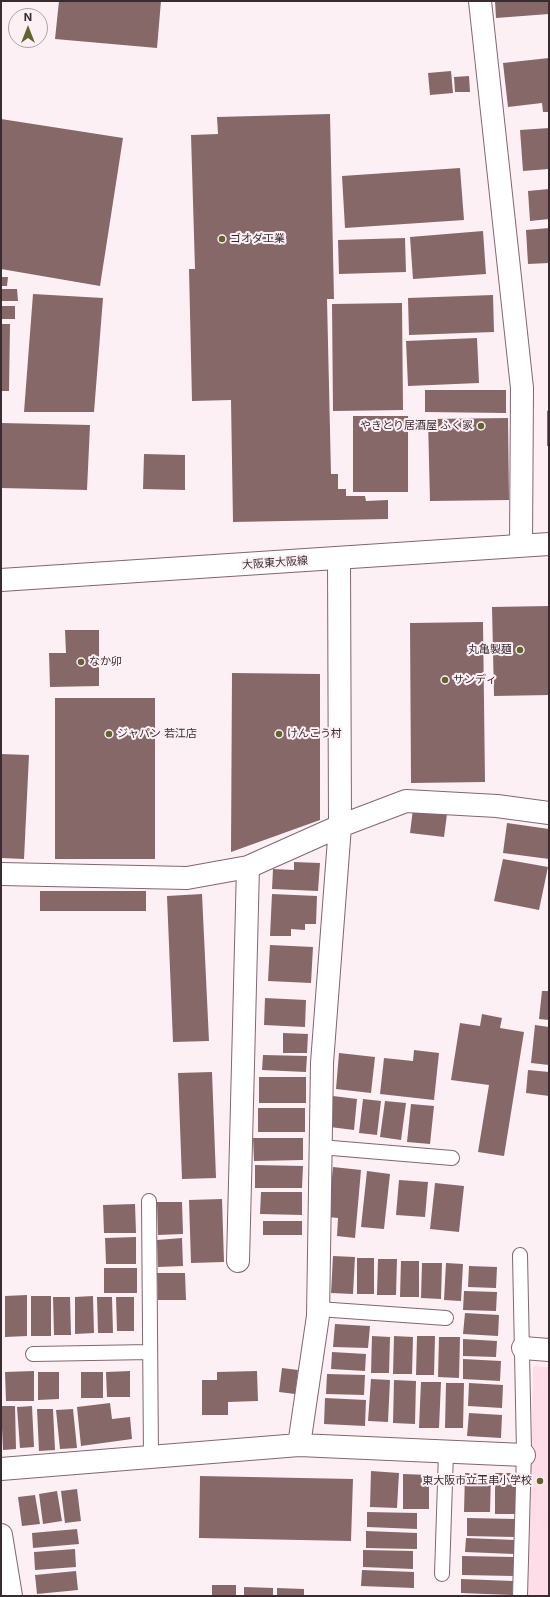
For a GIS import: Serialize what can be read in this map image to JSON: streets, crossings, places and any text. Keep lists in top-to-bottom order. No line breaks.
{"streets":{"street":["大阪東大阪線"]},"places":["ゴオダ工業","やきとり居酒屋 ふく家","丸亀製麺","なか卯","サンディ","ジャパン 若江店","けんこう村","東大阪市立玉串小学校"],"north":"top"}
